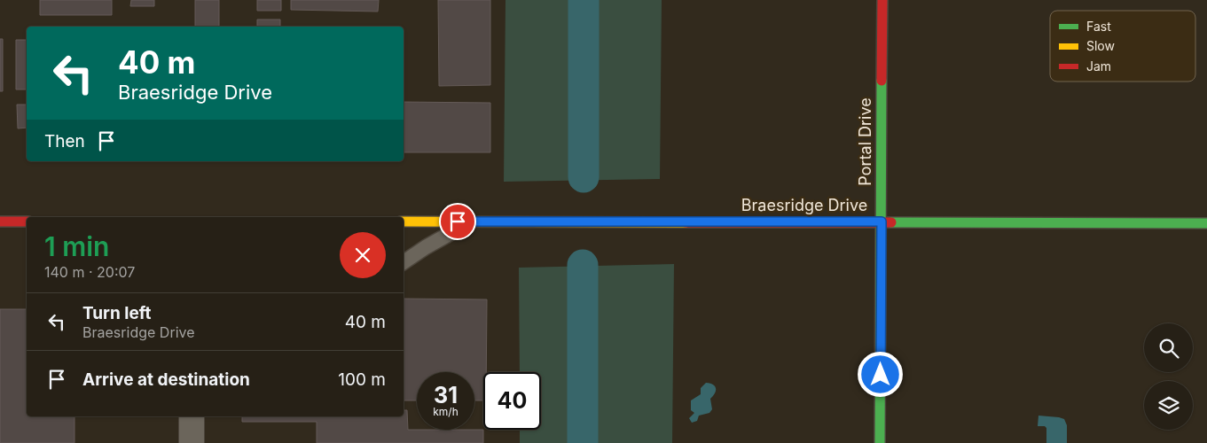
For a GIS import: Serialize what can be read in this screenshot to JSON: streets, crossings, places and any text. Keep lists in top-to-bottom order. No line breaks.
{"streets":{"street":["Portal Drive","Braesridge Drive"]},"crossings":[["Portal Drive","Braesridge Drive"]],"legend":["Fast","Slow","Jam"],"page":{"turn":["40 m","Braesridge Drive"],"then":"Then","heading":["1 min","140 m · 20:07"],"list":[{"name":"Turn left","note":"Braesridge Drive","value":"40 m"},{"name":"Arrive at destination","value":"100 m"}],"speed":"31 km/h","limit":"40"}}
